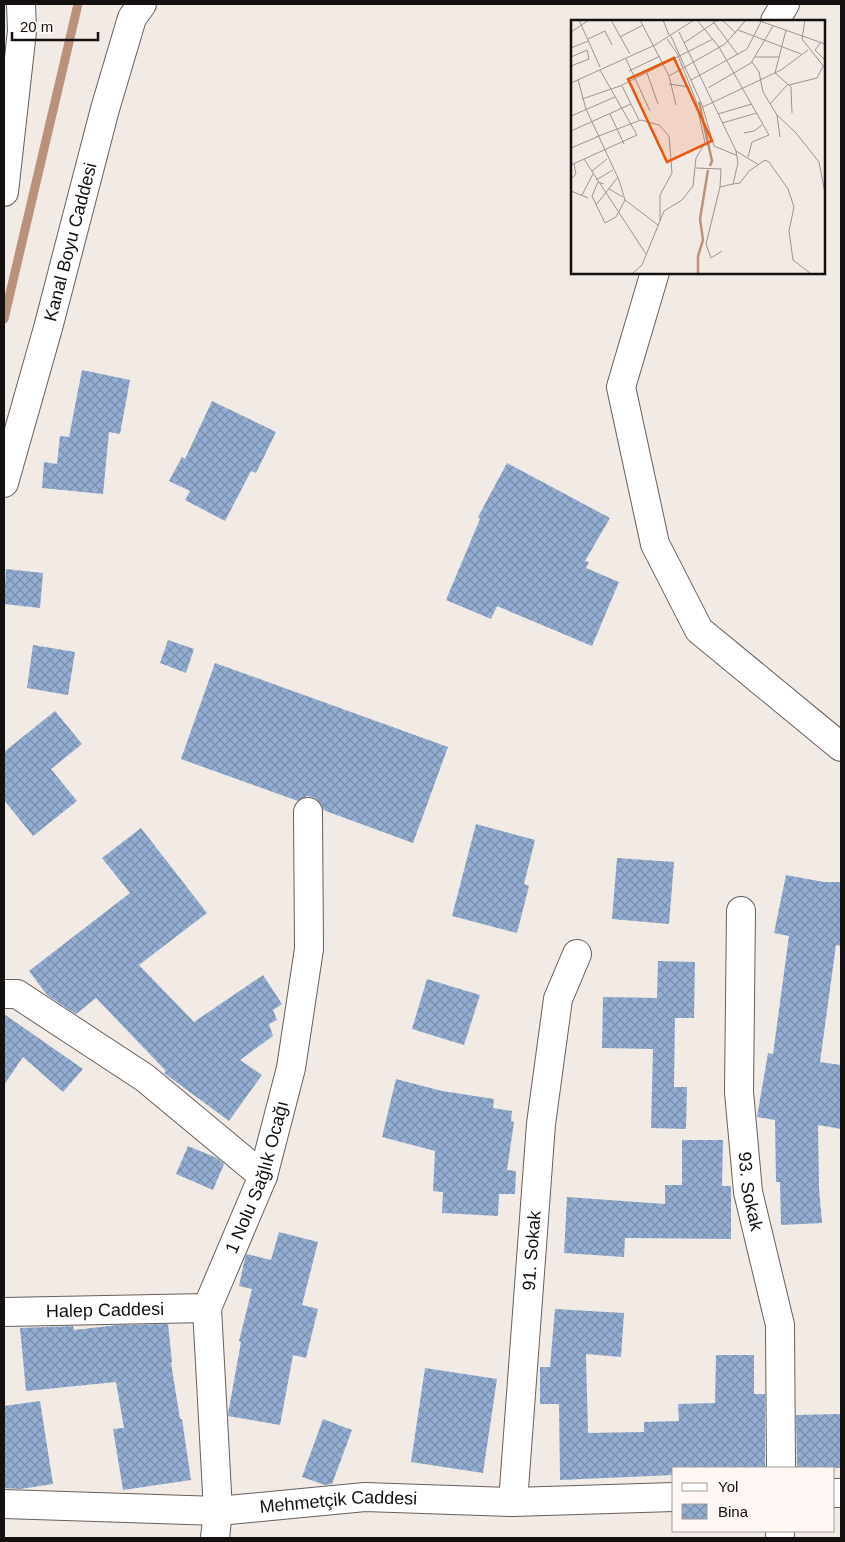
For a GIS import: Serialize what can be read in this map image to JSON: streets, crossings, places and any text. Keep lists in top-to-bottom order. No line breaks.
{"streets":{"street":["Kanal Boyu Caddesi","1 Nolu Sağlık Ocağı","93. Sokak","91. Sokak","Halep Caddesi","Mehmetçik Caddesi"]},"crossings":[["1 Nolu Sağlık Ocağı","Halep Caddesi"],["1 Nolu Sağlık Ocağı","Mehmetçik Caddesi"],["91. Sokak","Mehmetçik Caddesi"]],"legend":["Yol","Bina"],"scale_bar":"20 m"}
